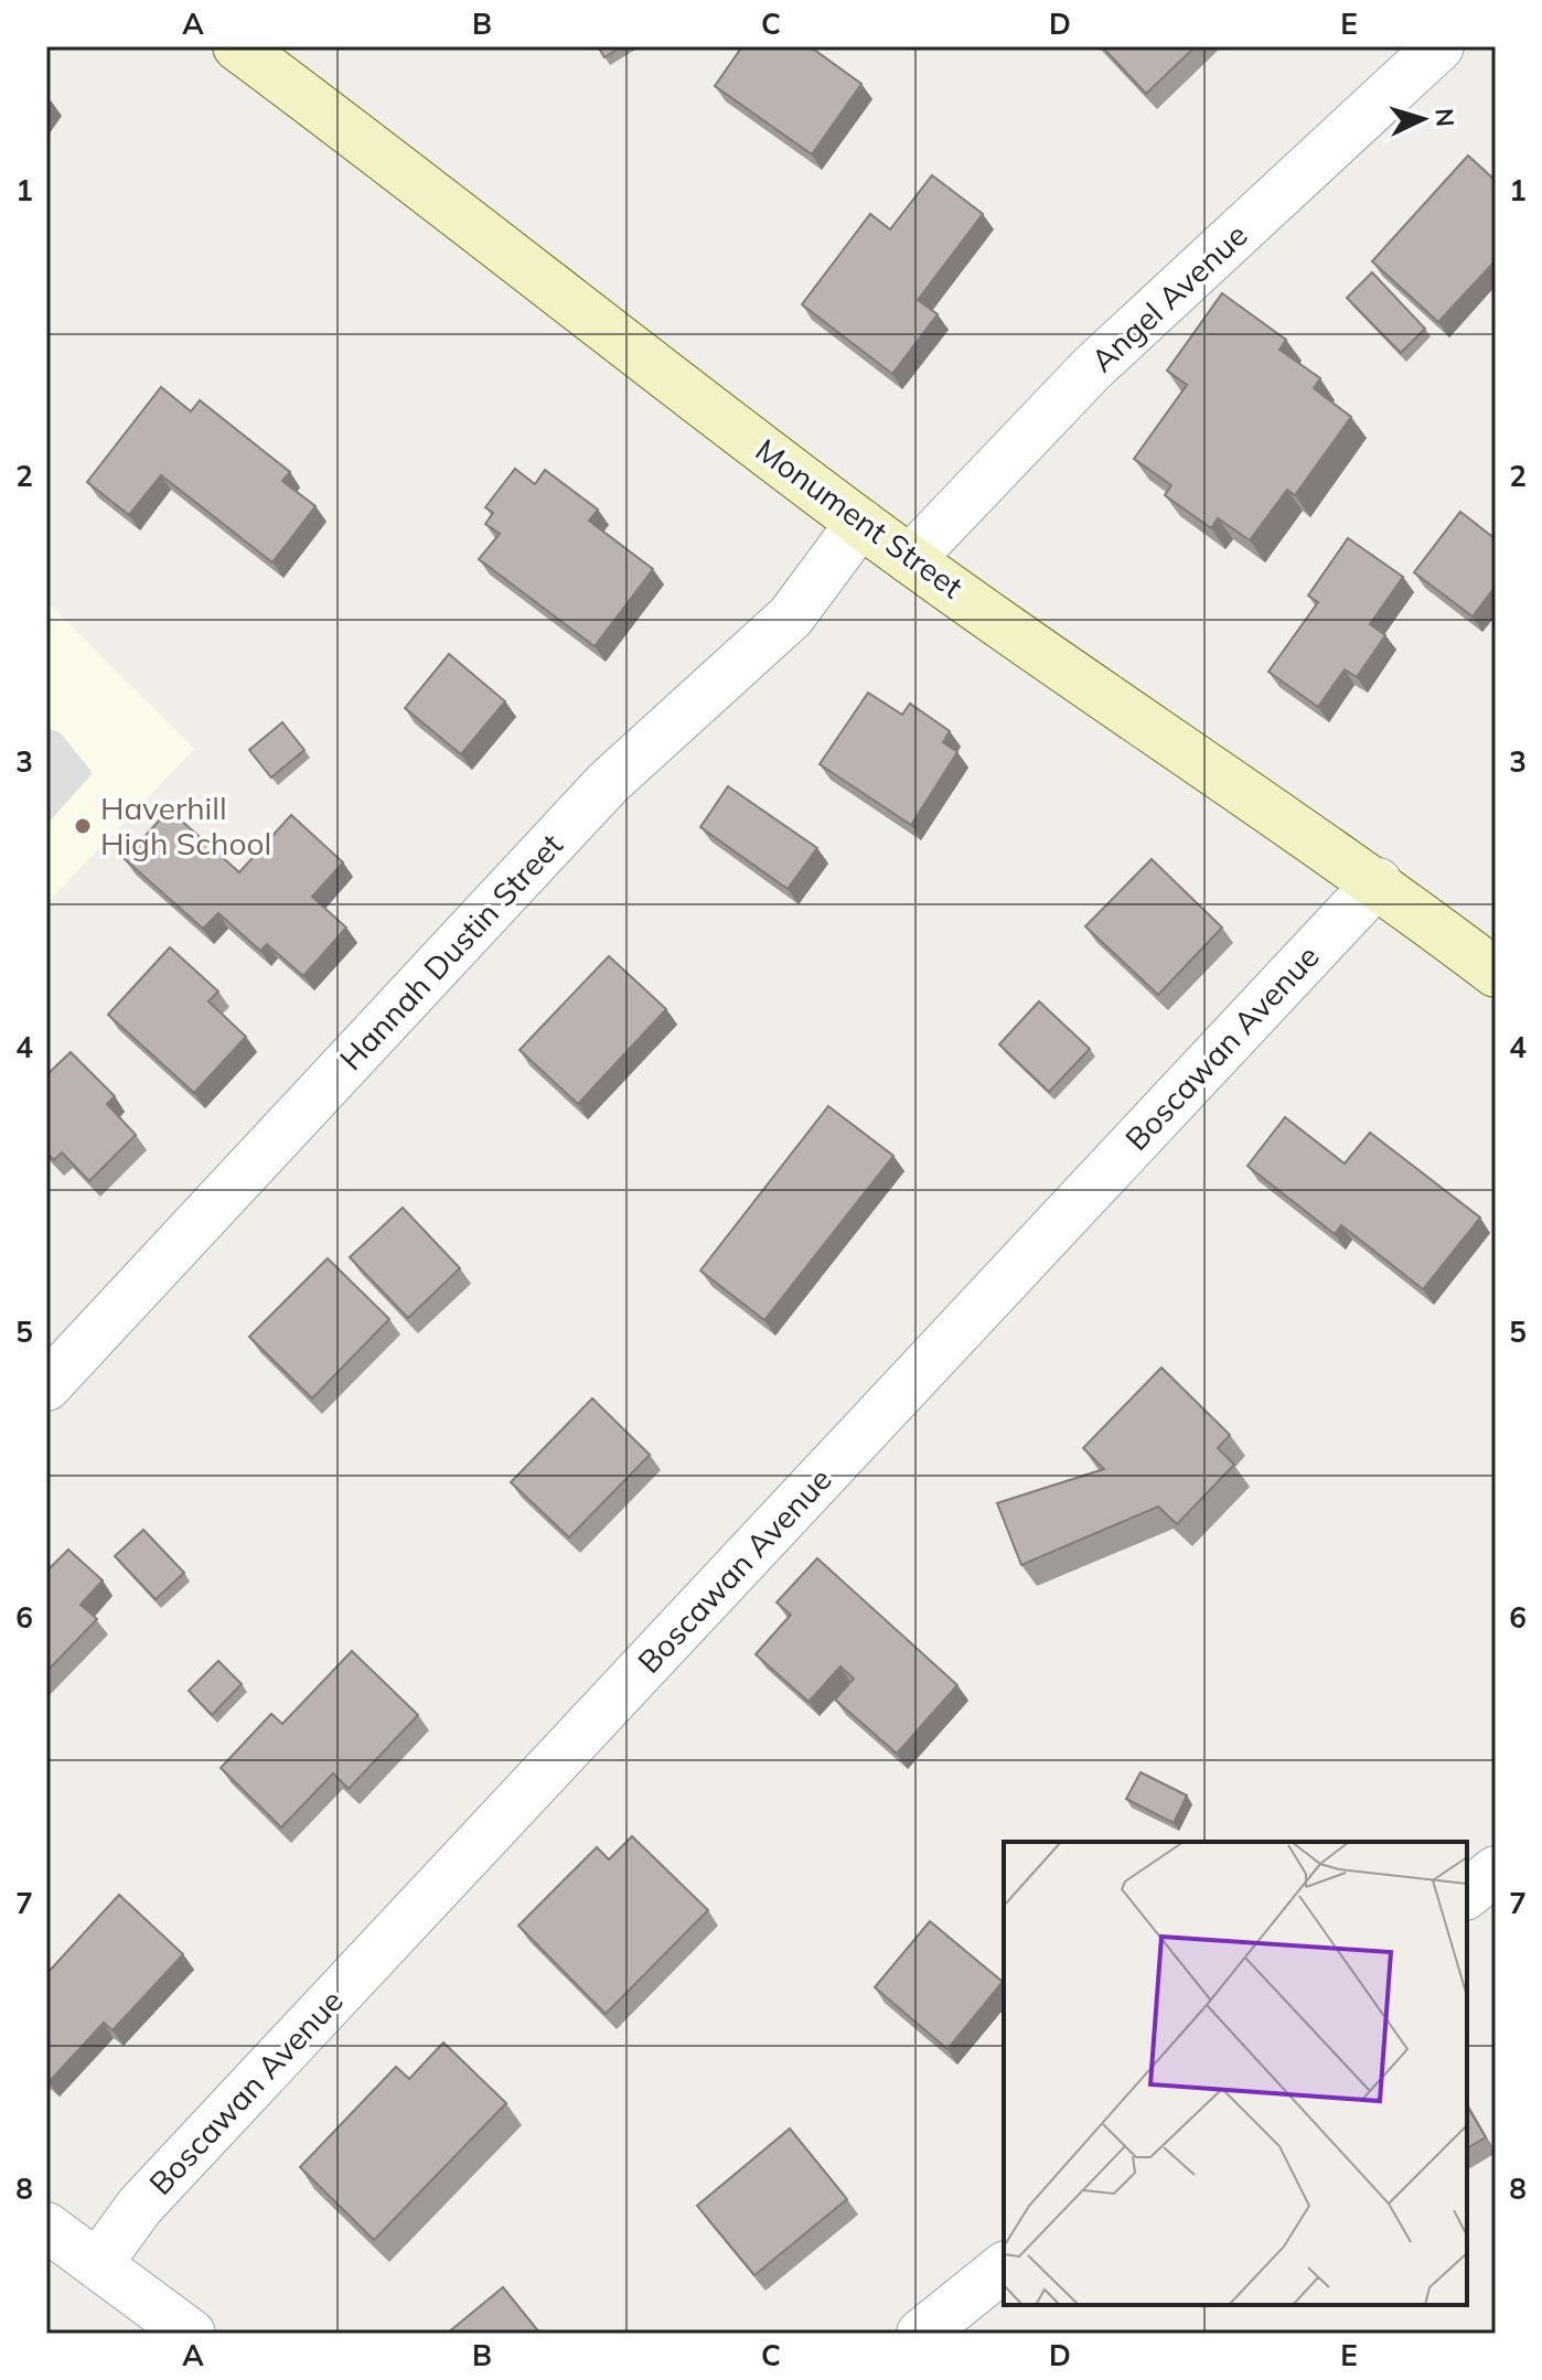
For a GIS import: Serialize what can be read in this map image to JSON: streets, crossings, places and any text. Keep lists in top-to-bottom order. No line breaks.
{"streets":{"main road":["Monument Street"],"street":["Angel Avenue","Hannah Dustin Street","Boscawan Avenue"]},"crossings":[["Angel Avenue","Monument Street"],["Monument Street","Hannah Dustin Street"],["Monument Street","Boscawan Avenue"]],"places":["Haverhill High School"],"north":"right","grid":{"columns":["A","B","C","D","E"],"rows":["1","2","3","4","5","6","7","8"]}}
